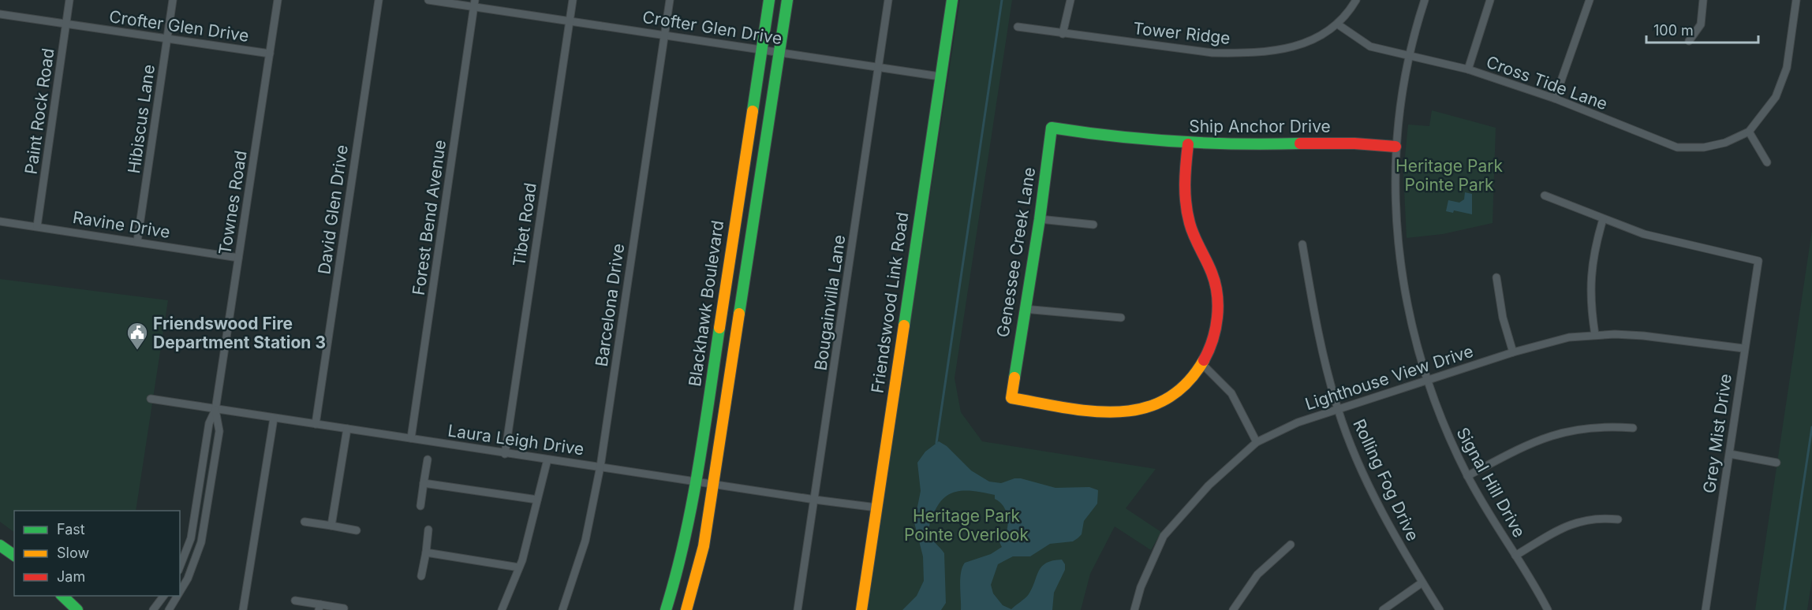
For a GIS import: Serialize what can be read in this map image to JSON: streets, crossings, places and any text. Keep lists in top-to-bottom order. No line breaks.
{"streets":{"street":["Crofter Glen Drive","Tower Ridge","Cross Tide Lane","Paint Rock Road","Hibiscus Lane","Ship Anchor Drive","Townes Road","David Glen Drive","Forest Bend Avenue","Ravine Drive","Tibet Road","Genessee Creek Lane","Bougainvilla Lane","Friendswood Link Road","Blackhawk Boulevard","Barcelona Drive","Lighthouse View Drive","Grey Mist Drive","Laura Leigh Drive","Rolling Fog Drive","Signal Hill Drive"]},"crossings":[["Crofter Glen Drive","Paint Rock Road"],["Crofter Glen Drive","Hibiscus Lane"],["Crofter Glen Drive","Townes Road"],["Crofter Glen Drive","Forest Bend Avenue"],["Crofter Glen Drive","Tibet Road"],["Crofter Glen Drive","Bougainvilla Lane"],["Crofter Glen Drive","Friendswood Link Road"],["Crofter Glen Drive","Blackhawk Boulevard"],["Crofter Glen Drive","Barcelona Drive"],["Tower Ridge","Cross Tide Lane"],["Cross Tide Lane","Signal Hill Drive"],["Paint Rock Road","Ravine Drive"],["Hibiscus Lane","Ravine Drive"],["Ship Anchor Drive","Genessee Creek Lane"],["Ship Anchor Drive","Signal Hill Drive"],["Townes Road","Ravine Drive"],["Townes Road","Laura Leigh Drive"],["David Glen Drive","Laura Leigh Drive"],["Forest Bend Avenue","Laura Leigh Drive"],["Tibet Road","Laura Leigh Drive"],["Bougainvilla Lane","Laura Leigh Drive"],["Friendswood Link Road","Laura Leigh Drive"],["Blackhawk Boulevard","Laura Leigh Drive"],["Barcelona Drive","Laura Leigh Drive"],["Lighthouse View Drive","Grey Mist Drive"],["Lighthouse View Drive","Rolling Fog Drive"],["Lighthouse View Drive","Signal Hill Drive"]],"parks":["Heritage Park Pointe Park","Heritage Park Pointe Overlook"],"places":{"public building":["Friendswood Fire Department Station 3"]},"legend":["Fast","Slow","Jam"],"scale_bar":"100 m"}
